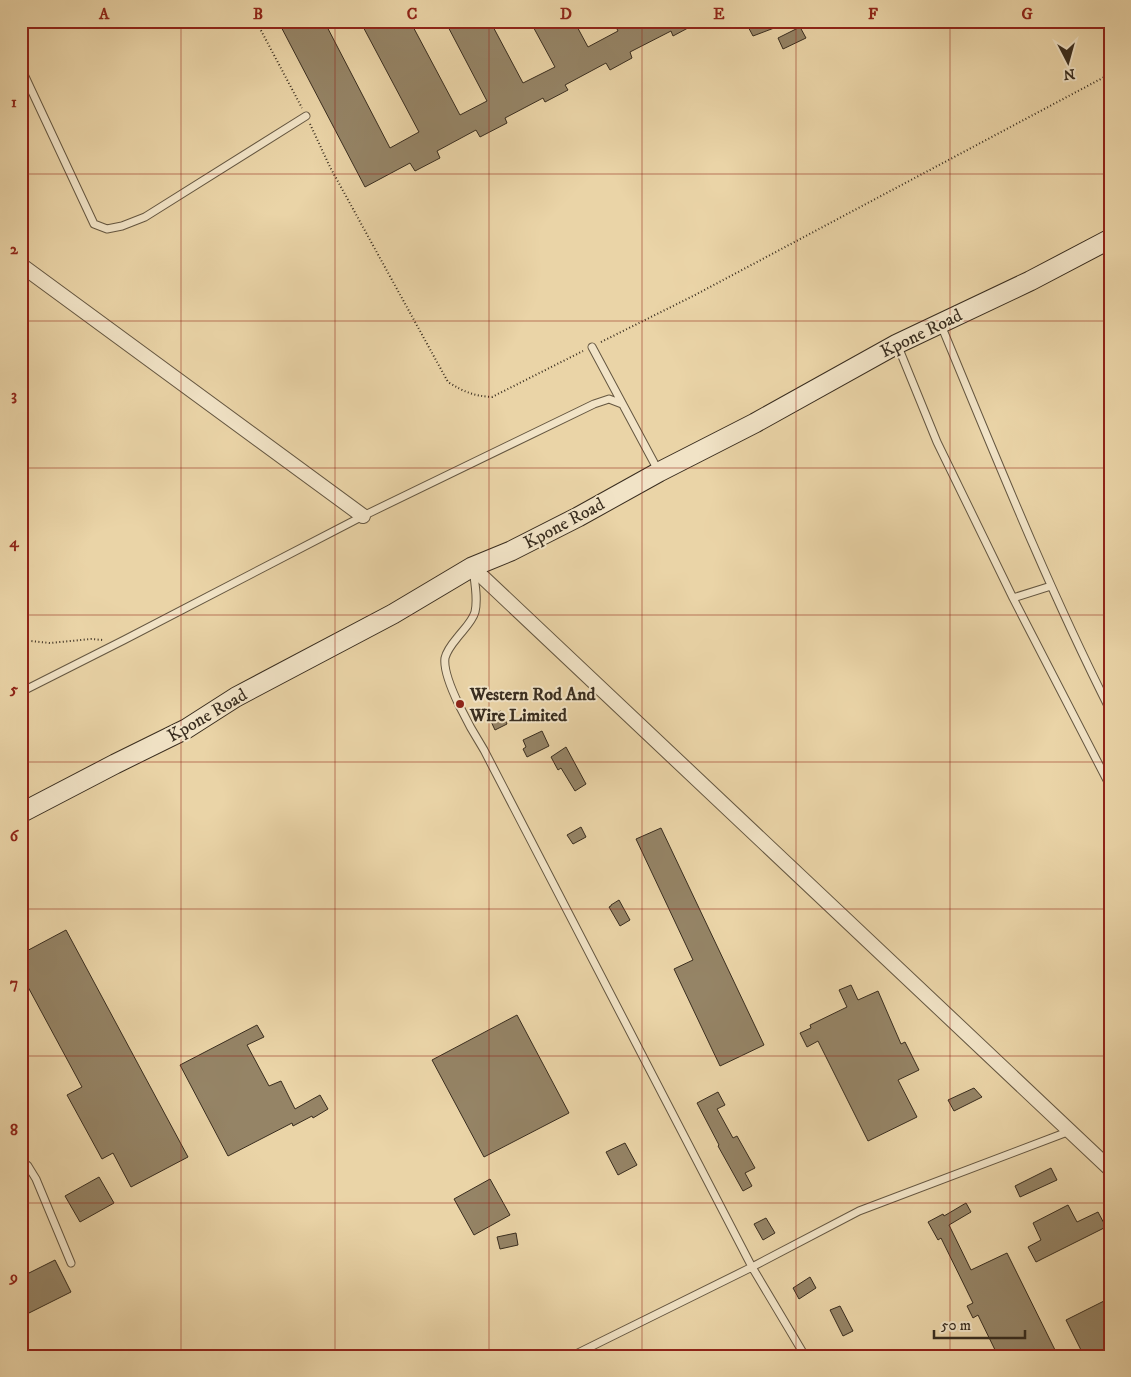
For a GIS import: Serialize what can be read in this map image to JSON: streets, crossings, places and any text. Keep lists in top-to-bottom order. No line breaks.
{"streets":{"main road":["Kpone Road"]},"places":["Western Rod And Wire Limited"],"scale_bar":"50 m","north":"bottom","grid":{"columns":["A","B","C","D","E","F","G"],"rows":["1","2","3","4","5","6","7","8","9"]}}
